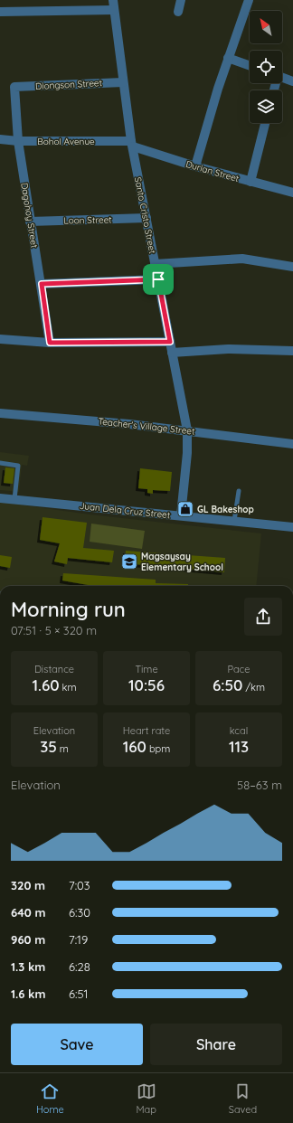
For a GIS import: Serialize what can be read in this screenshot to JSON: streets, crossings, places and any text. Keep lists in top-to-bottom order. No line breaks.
{"streets":{"street":["Diongson Street","Bohol Avenue","Durian Street","Dagohoy Street","Santo Cristo Street","Loon Street","Teacher's Village Street","Juan Dela Cruz Street"]},"crossings":[["Diongson Street","Dagohoy Street"],["Diongson Street","Santo Cristo Street"],["Bohol Avenue","Durian Street"],["Bohol Avenue","Dagohoy Street"],["Bohol Avenue","Santo Cristo Street"],["Durian Street","Santo Cristo Street"],["Dagohoy Street","Loon Street"],["Santo Cristo Street","Loon Street"],["Santo Cristo Street","Teacher's Village Street"],["Santo Cristo Street","Juan Dela Cruz Street"]],"places":{"shop":["GL Bakeshop"],"school or university":["Magsaysay Elementary School"]},"north":"top left","page":{"heading":["Morning run","07:51 · 5 × 320 m"],"stats":[["Distance","1.60 km"],["Time","10:56"],["Pace","6:50 /km"],["Elevation","35 m"],["Heart rate","160 bpm"],["kcal","113"]],"chart":["Elevation","58–63 m"],"list":[{"name":"320 m","note":"7:03"},{"name":"640 m","note":"6:30"},{"name":"960 m","note":"7:19"},{"name":"1.3 km","note":"6:28"},{"name":"1.6 km","note":"6:51"}],"buttons":["Save","Share"],"tabs":["Home","Map","Saved"]}}
